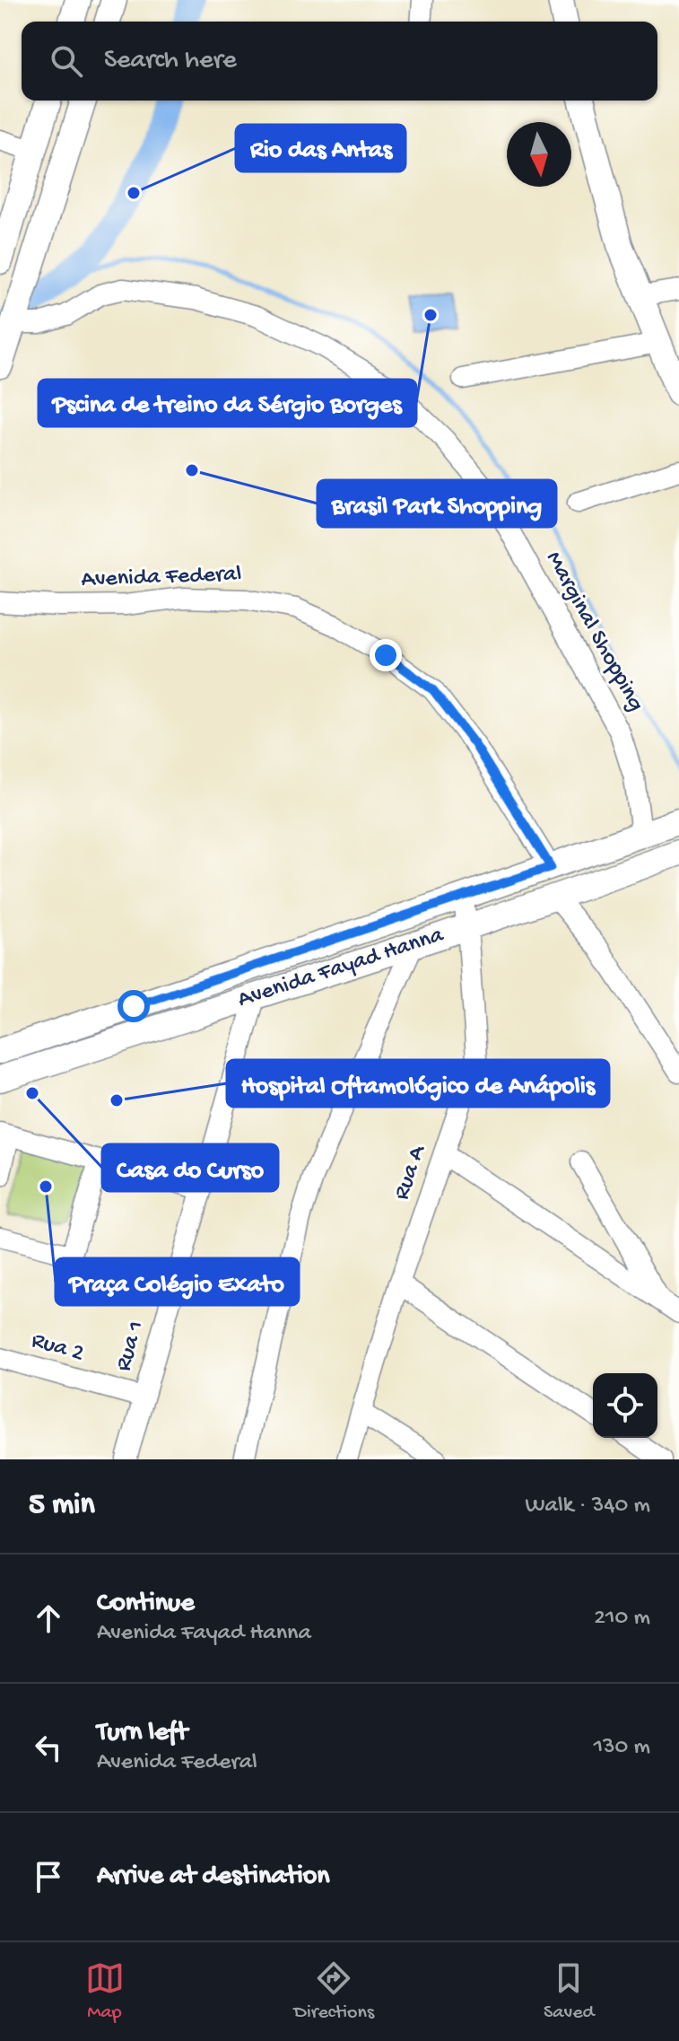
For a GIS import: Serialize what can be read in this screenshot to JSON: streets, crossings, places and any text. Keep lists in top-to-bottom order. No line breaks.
{"streets":{"main road":["Avenida Fayad Hanna"],"street":["Avenida Federal","Marginal Shopping","Rua A","Rua 1","Rua 2"]},"crossings":[["Avenida Federal","Avenida Fayad Hanna"],["Marginal Shopping","Avenida Fayad Hanna"],["Avenida Fayad Hanna","Rua A"],["Avenida Fayad Hanna","Rua 1"],["Rua 1","Rua 2"]],"places":["Rio das Antas","Pscina de treino da Sérgio Borges","Brasil Park Shopping","Casa do Curso","Hospital Oftamológico de Anápolis","Praça Colégio Exato"],"north":"bottom","page":{"search":"Search here","heading":["5 min","Walk · 340 m"],"list":[["Continue","Avenida Fayad Hanna","210 m"],["Turn left","Avenida Federal","130 m"],"Arrive at destination"],"nav":["Map","Directions","Saved"]}}
